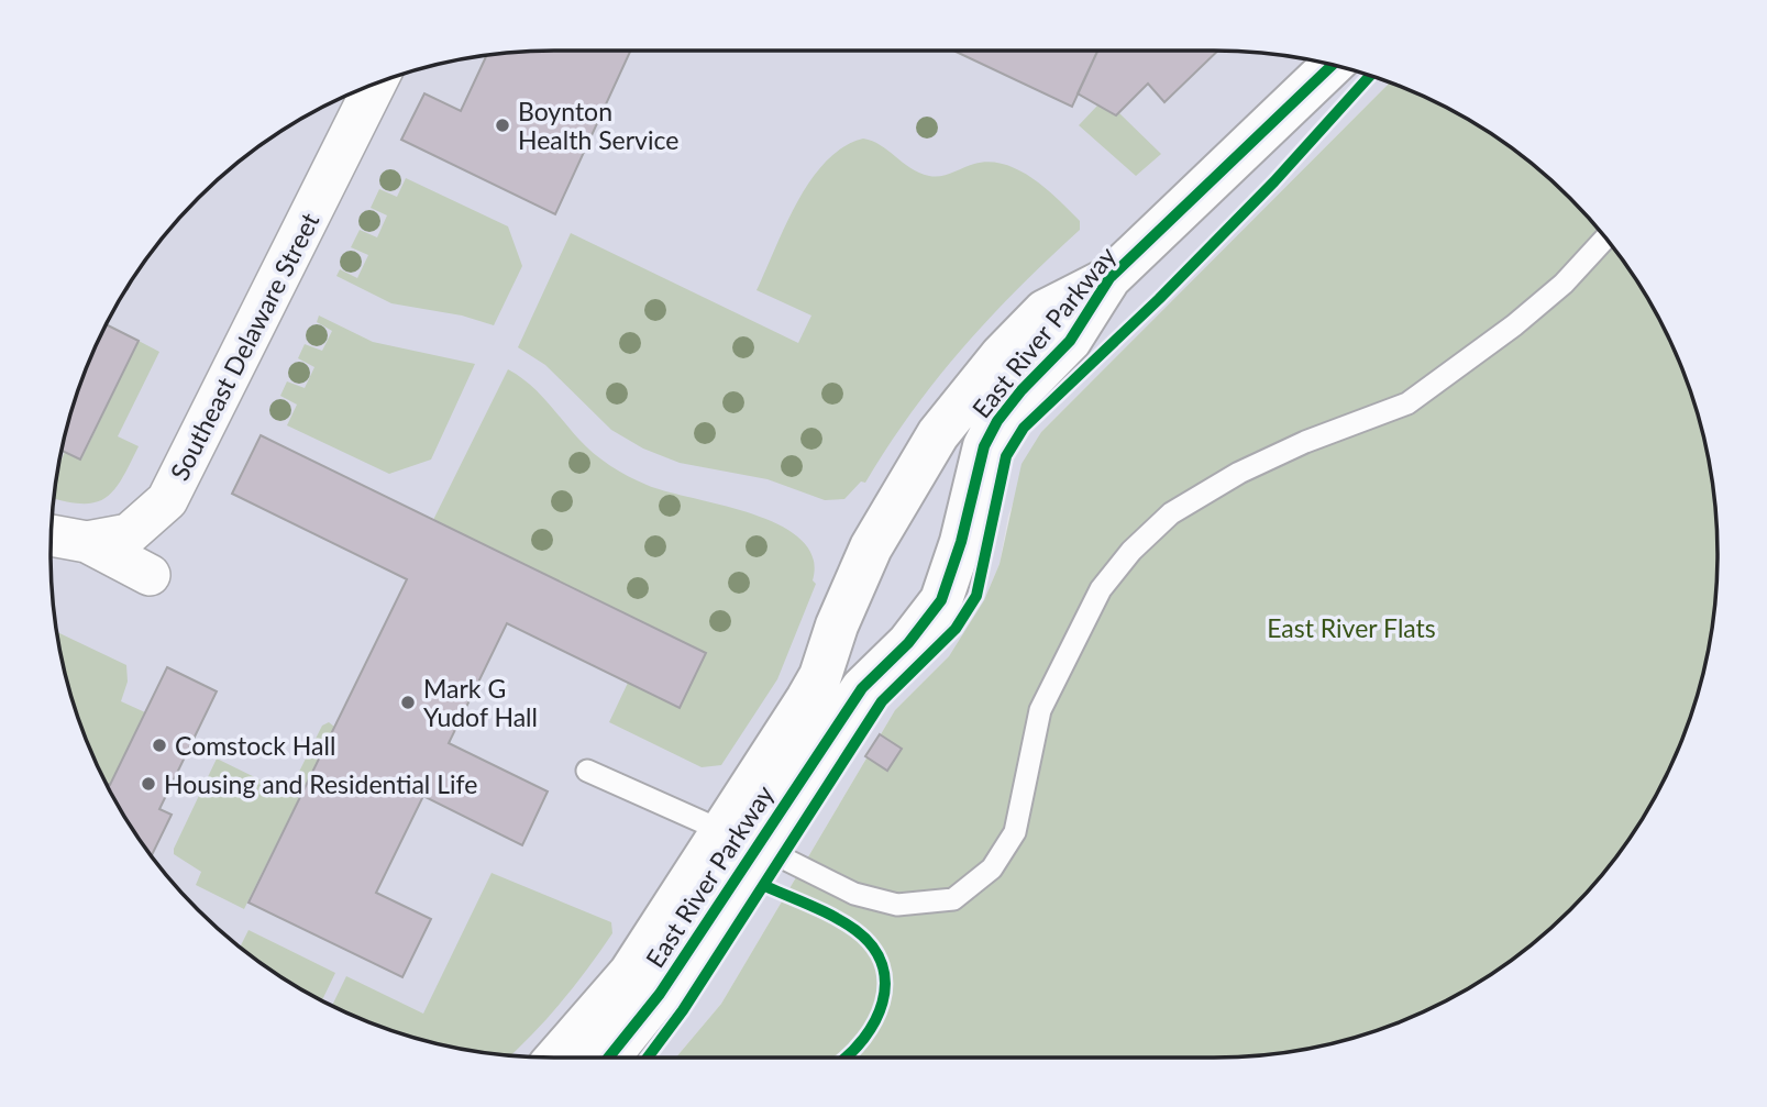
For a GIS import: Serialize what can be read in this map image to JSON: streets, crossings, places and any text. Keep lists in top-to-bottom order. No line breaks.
{"streets":{"street":["East River Parkway","Southeast Delaware Street"]},"parks":["East River Flats"],"places":["Boynton Health Service","Mark G Yudof Hall","Comstock Hall","Housing and Residential Life"]}
